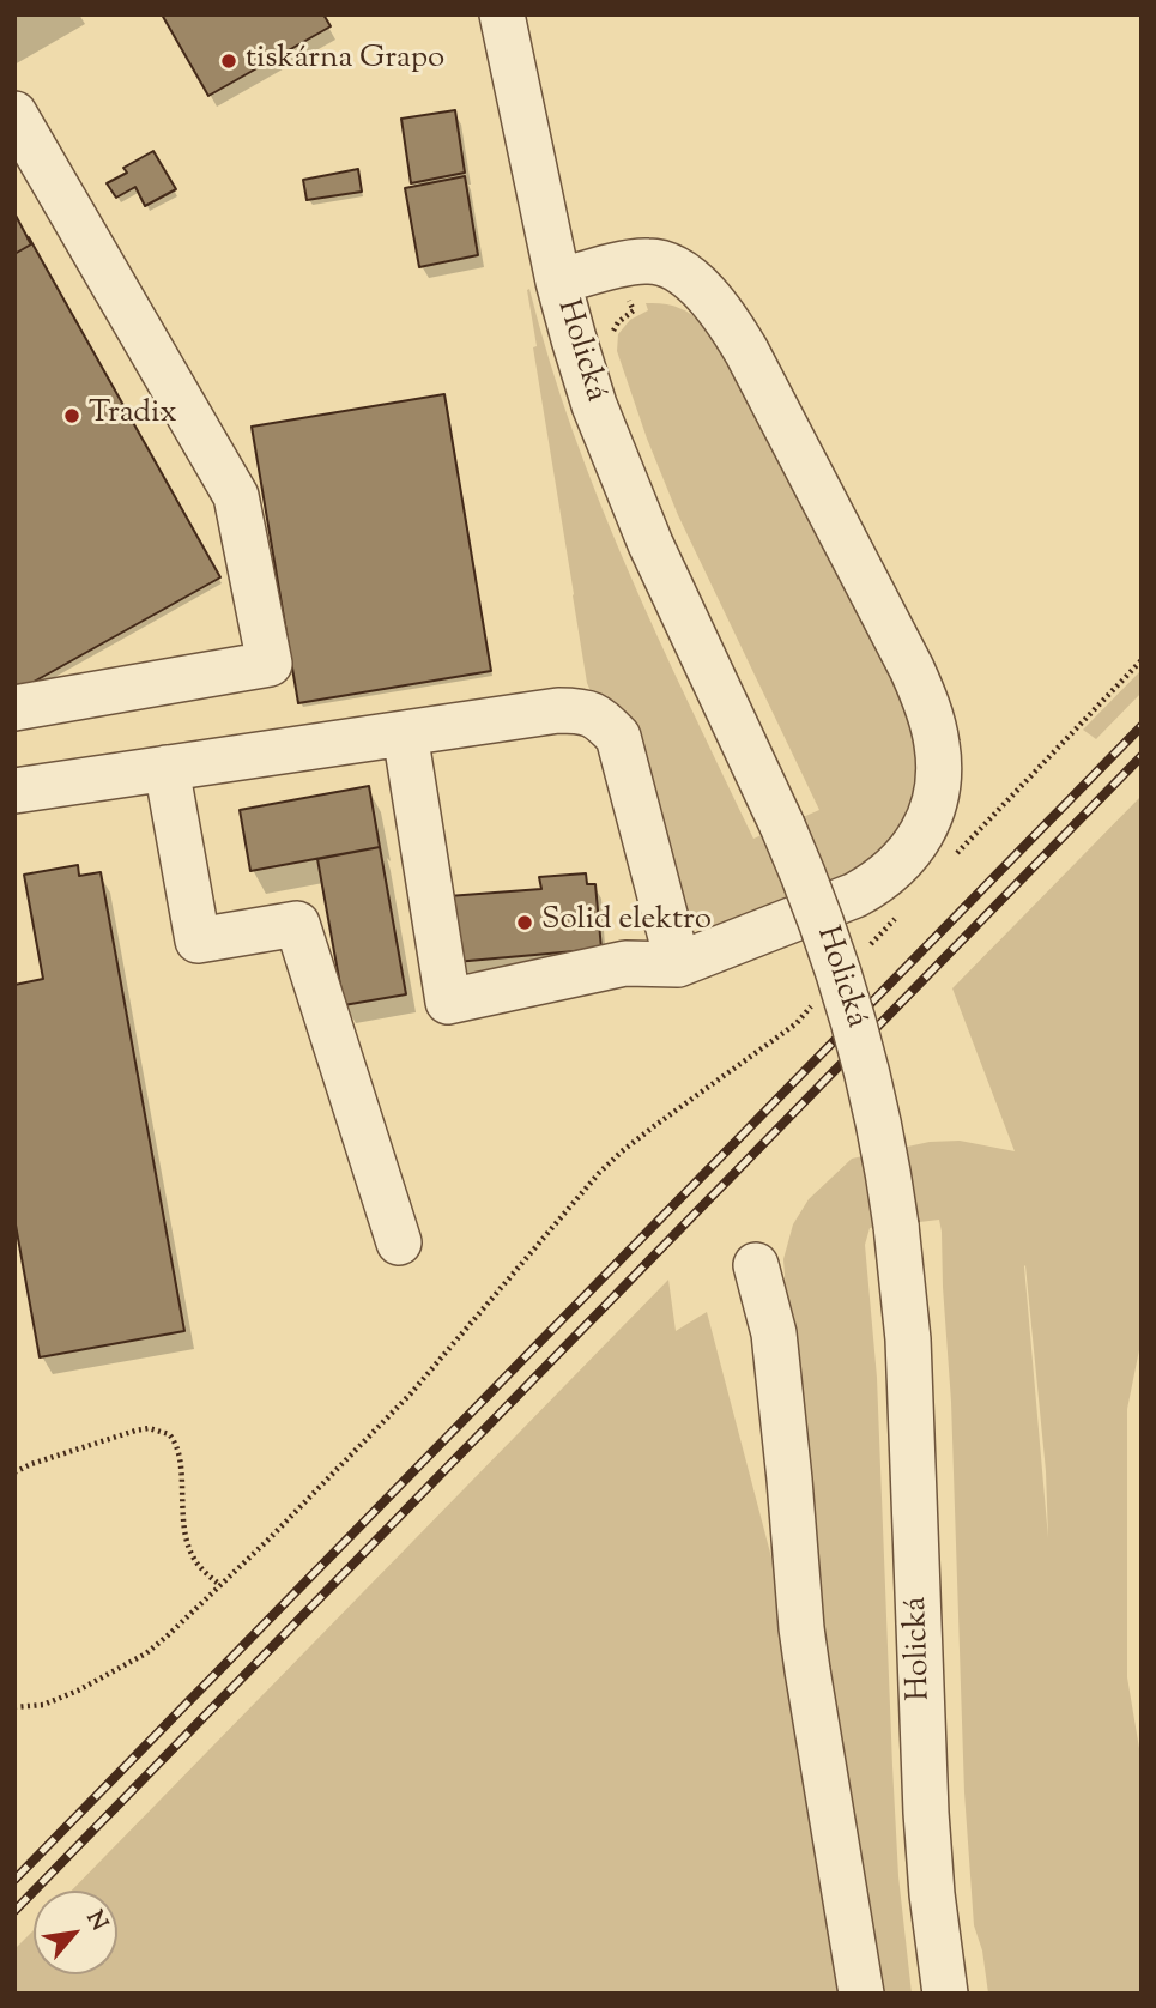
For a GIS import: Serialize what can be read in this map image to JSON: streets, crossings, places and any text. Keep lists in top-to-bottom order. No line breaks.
{"streets":{"street":["Holická"]},"places":["tiskárna Grapo","Tradix","Solid elektro"],"north":"top right"}
